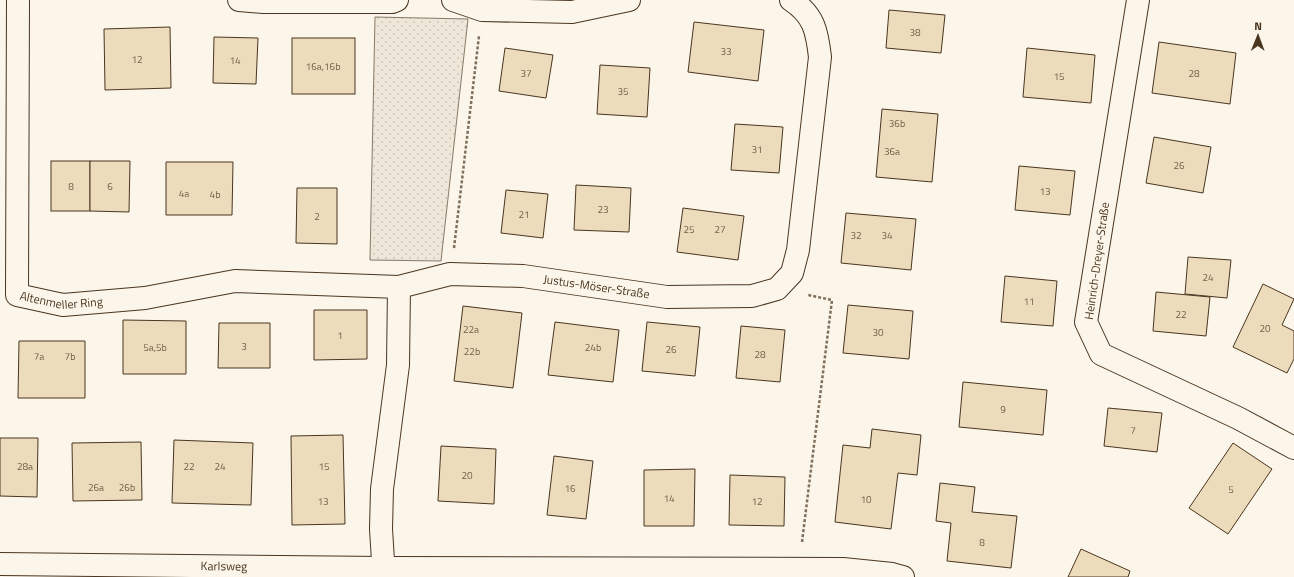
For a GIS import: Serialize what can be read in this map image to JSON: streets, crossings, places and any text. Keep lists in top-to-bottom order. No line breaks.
{"streets":{"street":["Heinrich-Dreyer-Straße","Justus-Möser-Straße","Altenmeller Ring","Karlsweg"]},"crossings":[["Justus-Möser-Straße","Altenmeller Ring"]],"house_numbers":["38","33","12","14","16a,16b","37","28","15","35","36b","31","36a","26","8","6","13","4a","4b","23","21","2","25","27","32","34","24","11","22","20","22a","30","1","3","5a,5b","24b","26","22b","28","7a","7b","9","7","28a","22","24","15","20","26a","26b","16","5","14","10","13","12","8"],"north":"top"}
